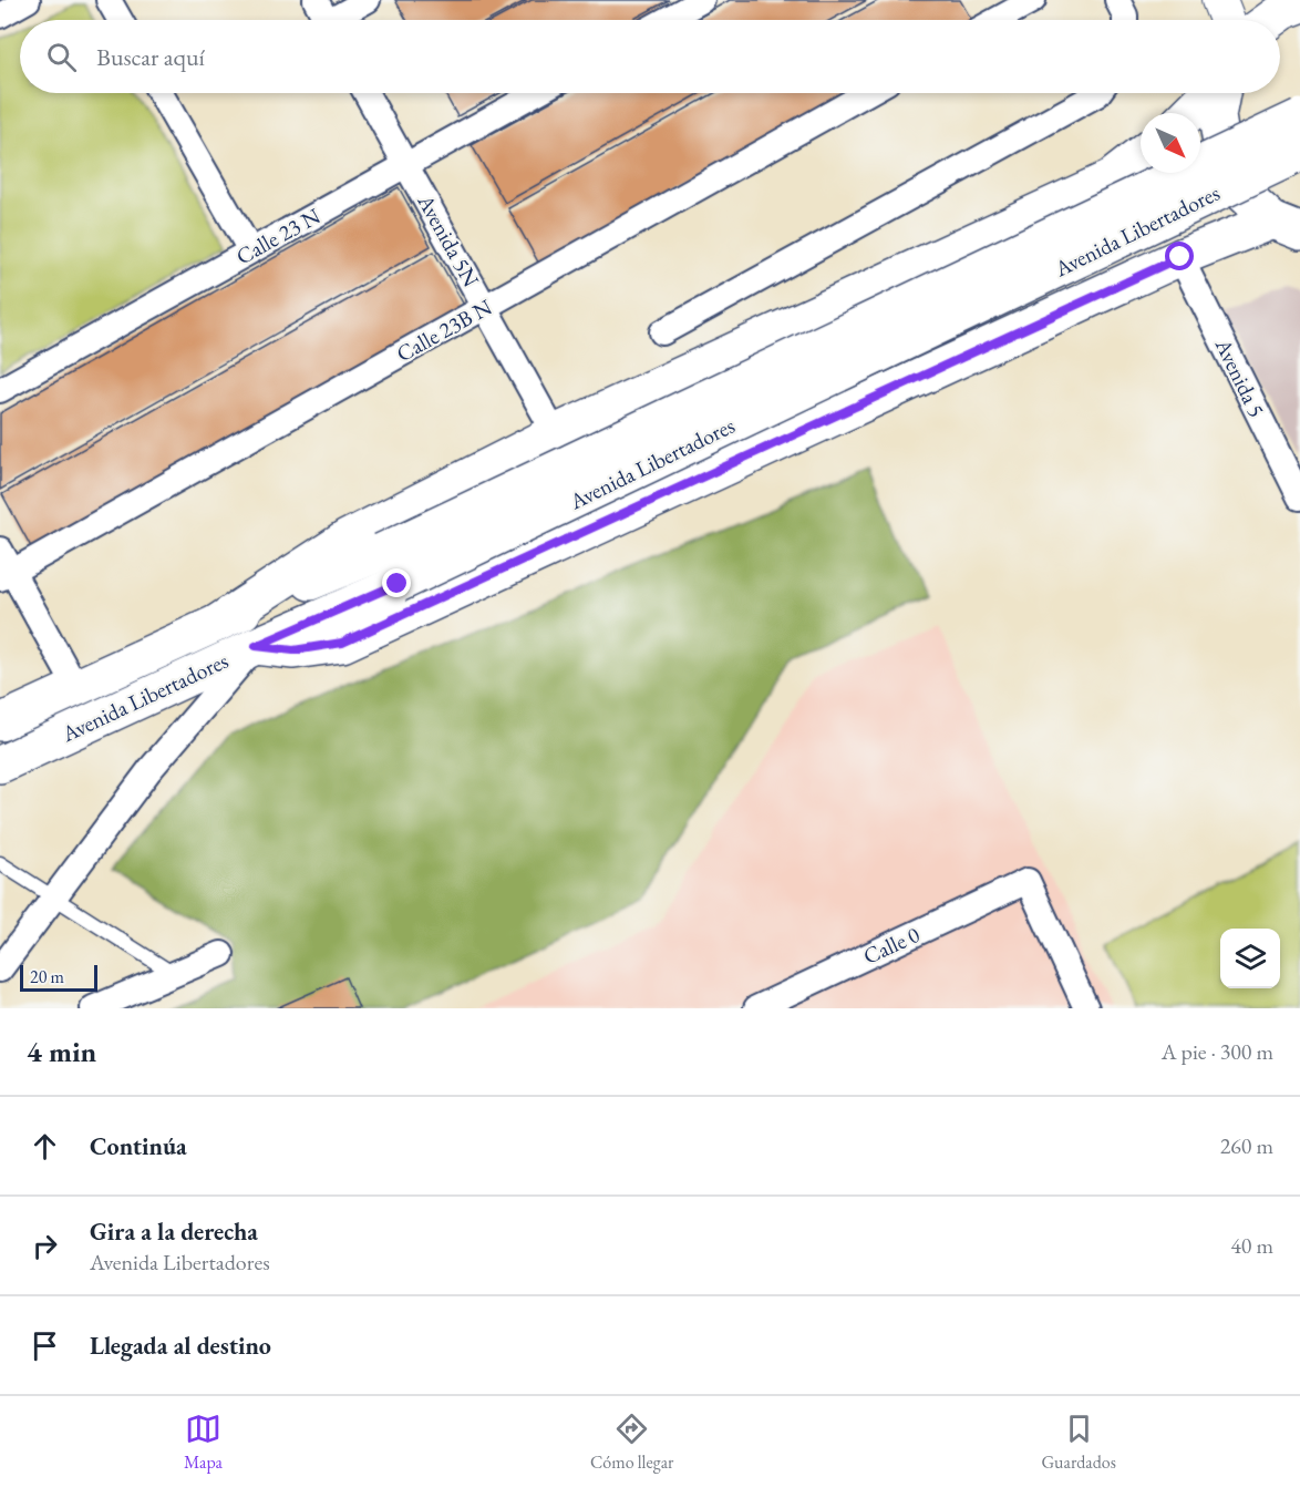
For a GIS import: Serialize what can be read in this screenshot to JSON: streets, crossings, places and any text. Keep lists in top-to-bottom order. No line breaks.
{"streets":{"main road":["Avenida Libertadores"],"street":["Calle 23 N","Avenida 5N","Calle 23B N","Avenida 5","Calle 0"]},"crossings":[["Calle 23 N","Avenida 5N"],["Avenida 5N","Calle 23B N"]],"scale_bar":"20 m","north":"bottom right","page":{"search":"Buscar aquí","scale":"20 m","heading":["4 min","A pie · 300 m"],"list":[["Continúa","260 m"],["Gira a la derecha","Avenida Libertadores","40 m"],"Llegada al destino"],"nav":["Mapa","Cómo llegar","Guardados"]}}
